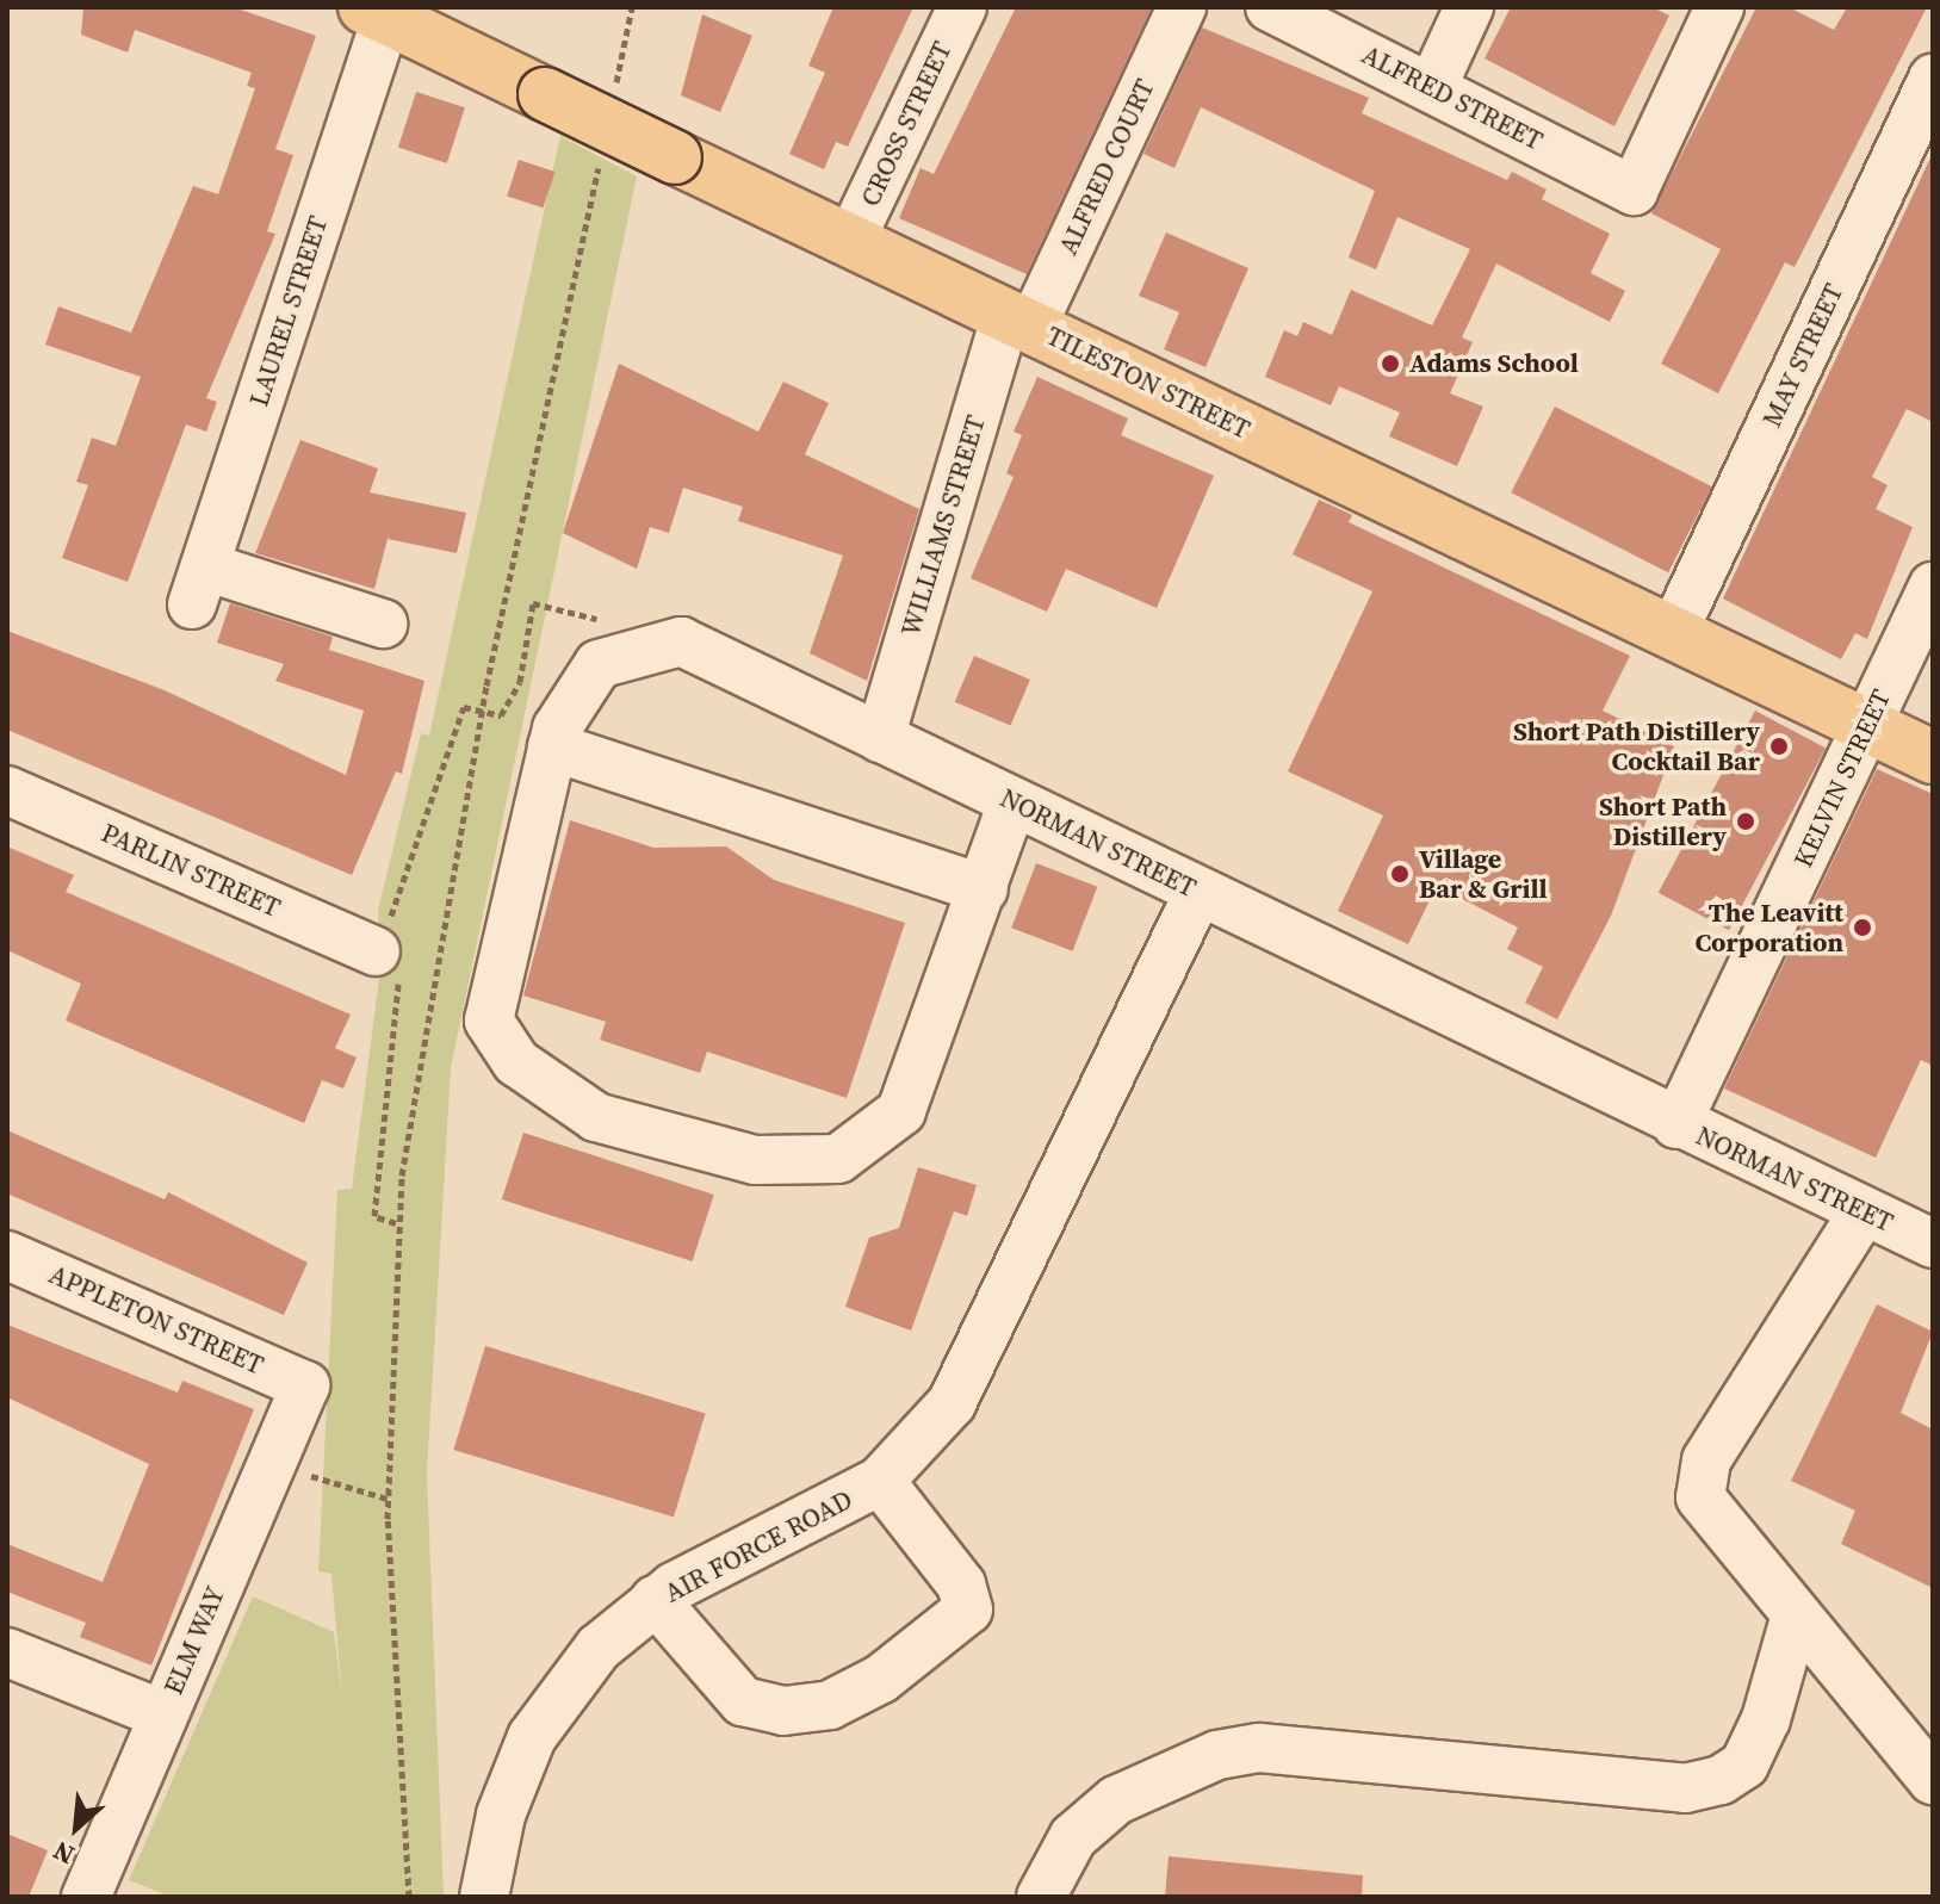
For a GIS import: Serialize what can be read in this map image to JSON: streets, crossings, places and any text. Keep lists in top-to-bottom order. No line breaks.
{"streets":{"main road":["TILESTON STREET"],"street":["ALFRED STREET","CROSS STREET","ALFRED COURT","LAUREL STREET","MAY STREET","WILLIAMS STREET","KELVIN STREET","NORMAN STREET","PARLIN STREET","APPLETON STREET","AIR FORCE ROAD","ELM WAY"]},"crossings":[["CROSS STREET","TILESTON STREET"],["ALFRED COURT","TILESTON STREET"],["ALFRED COURT","WILLIAMS STREET"],["LAUREL STREET","TILESTON STREET"],["MAY STREET","TILESTON STREET"],["TILESTON STREET","WILLIAMS STREET"],["TILESTON STREET","KELVIN STREET"],["WILLIAMS STREET","NORMAN STREET"],["KELVIN STREET","NORMAN STREET"],["NORMAN STREET","AIR FORCE ROAD"],["APPLETON STREET","ELM WAY"]],"places":["Adams School","Short Path Distillery Cocktail Bar","Short Path Distillery","Village Bar & Grill","The Leavitt Corporation"],"north":"bottom left"}
